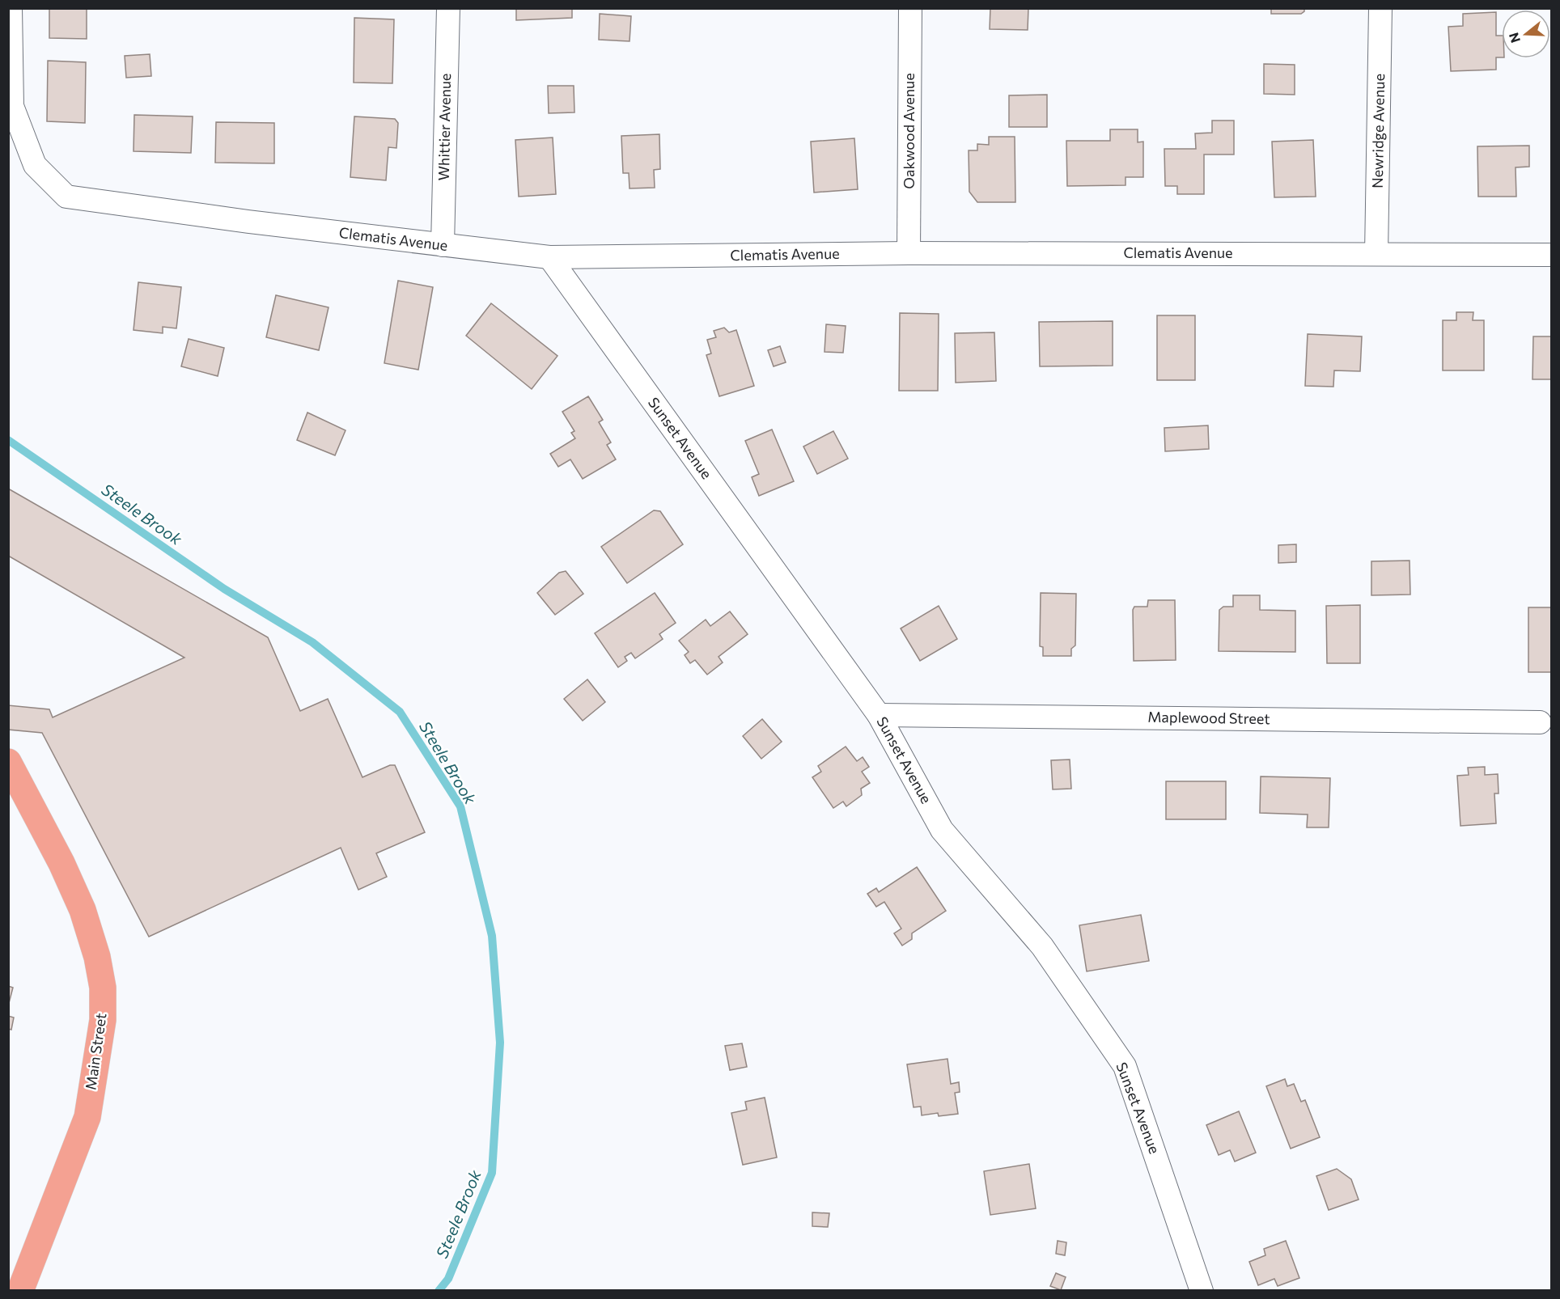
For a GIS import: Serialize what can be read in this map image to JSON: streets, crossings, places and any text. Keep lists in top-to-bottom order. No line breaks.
{"streets":{"main road":["Main Street"],"street":["Whittier Avenue","Oakwood Avenue","Newridge Avenue","Clematis Avenue","Sunset Avenue","Maplewood Street"]},"crossings":[["Whittier Avenue","Clematis Avenue"],["Oakwood Avenue","Clematis Avenue"],["Newridge Avenue","Clematis Avenue"],["Clematis Avenue","Sunset Avenue"],["Sunset Avenue","Maplewood Street"]],"water":["Steele Brook"],"north":"left"}
